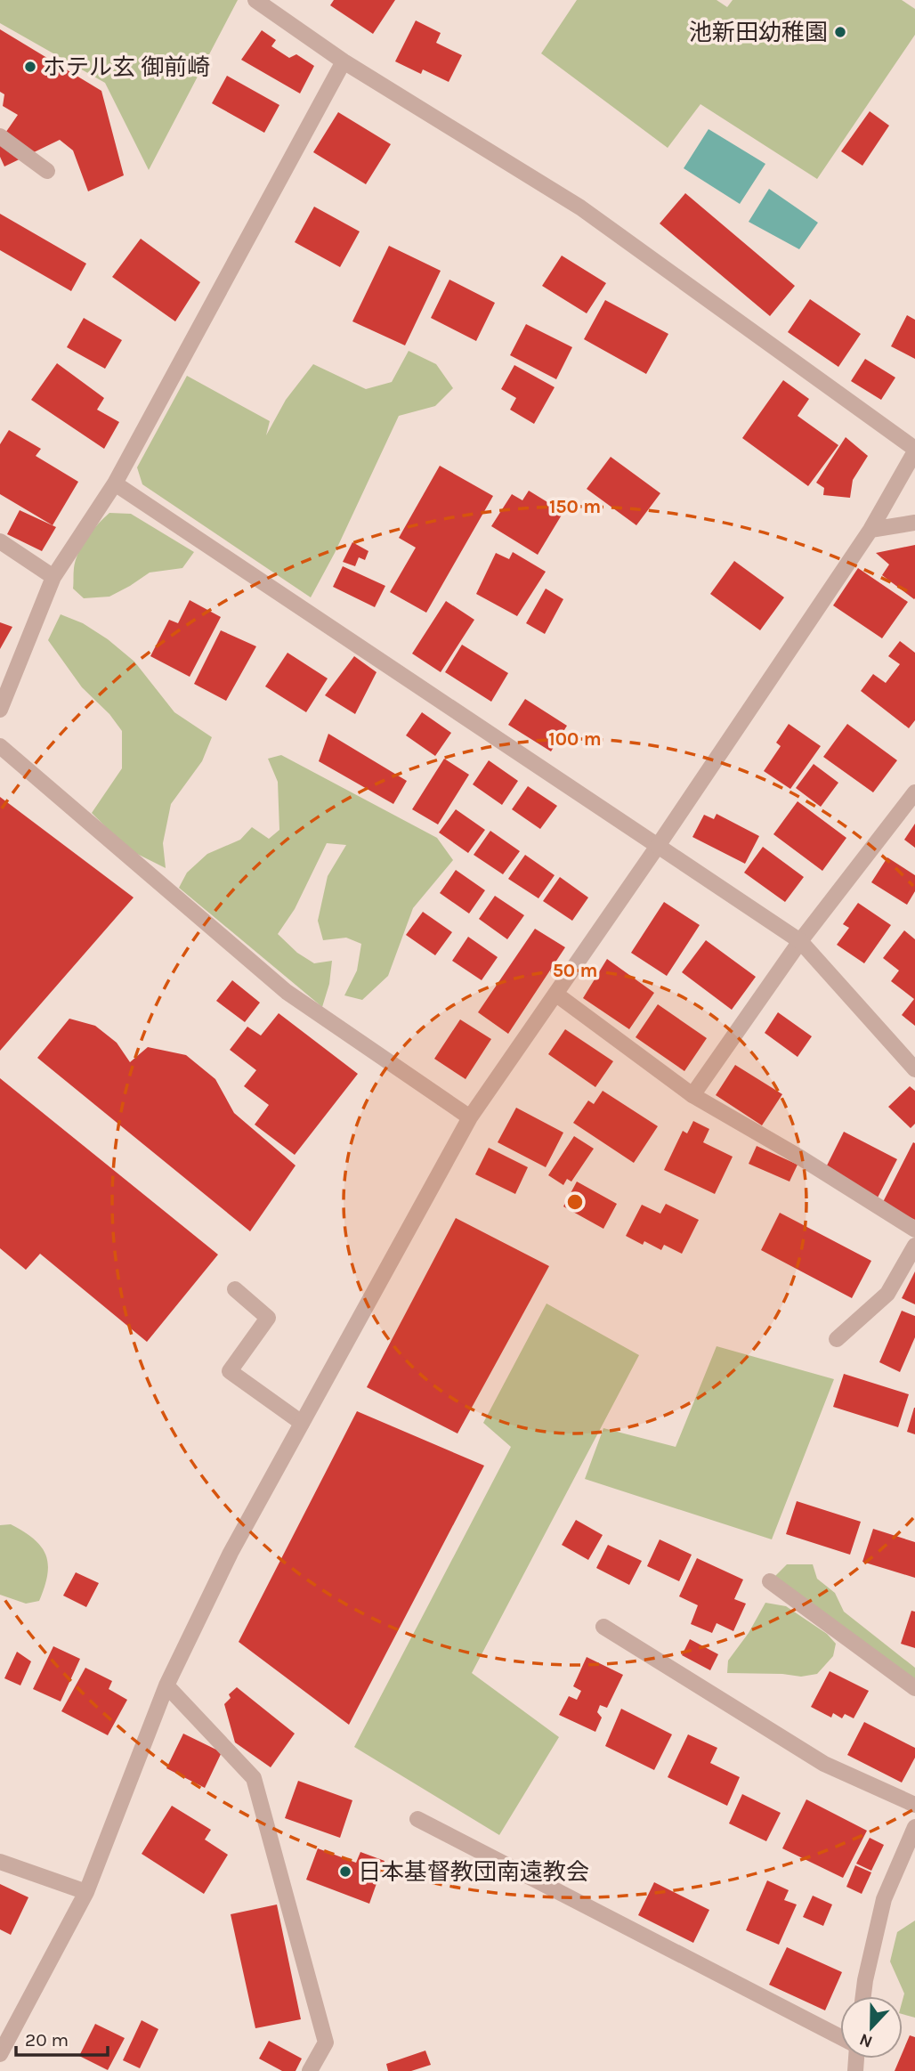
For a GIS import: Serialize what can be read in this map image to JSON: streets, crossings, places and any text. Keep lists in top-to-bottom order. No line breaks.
{"places":["池新田幼稚園","ホテル玄 御前崎","日本基督教団南遠教会"],"scale_bar":"20 m","north":"bottom","rings":["150 m","100 m","50 m"]}
